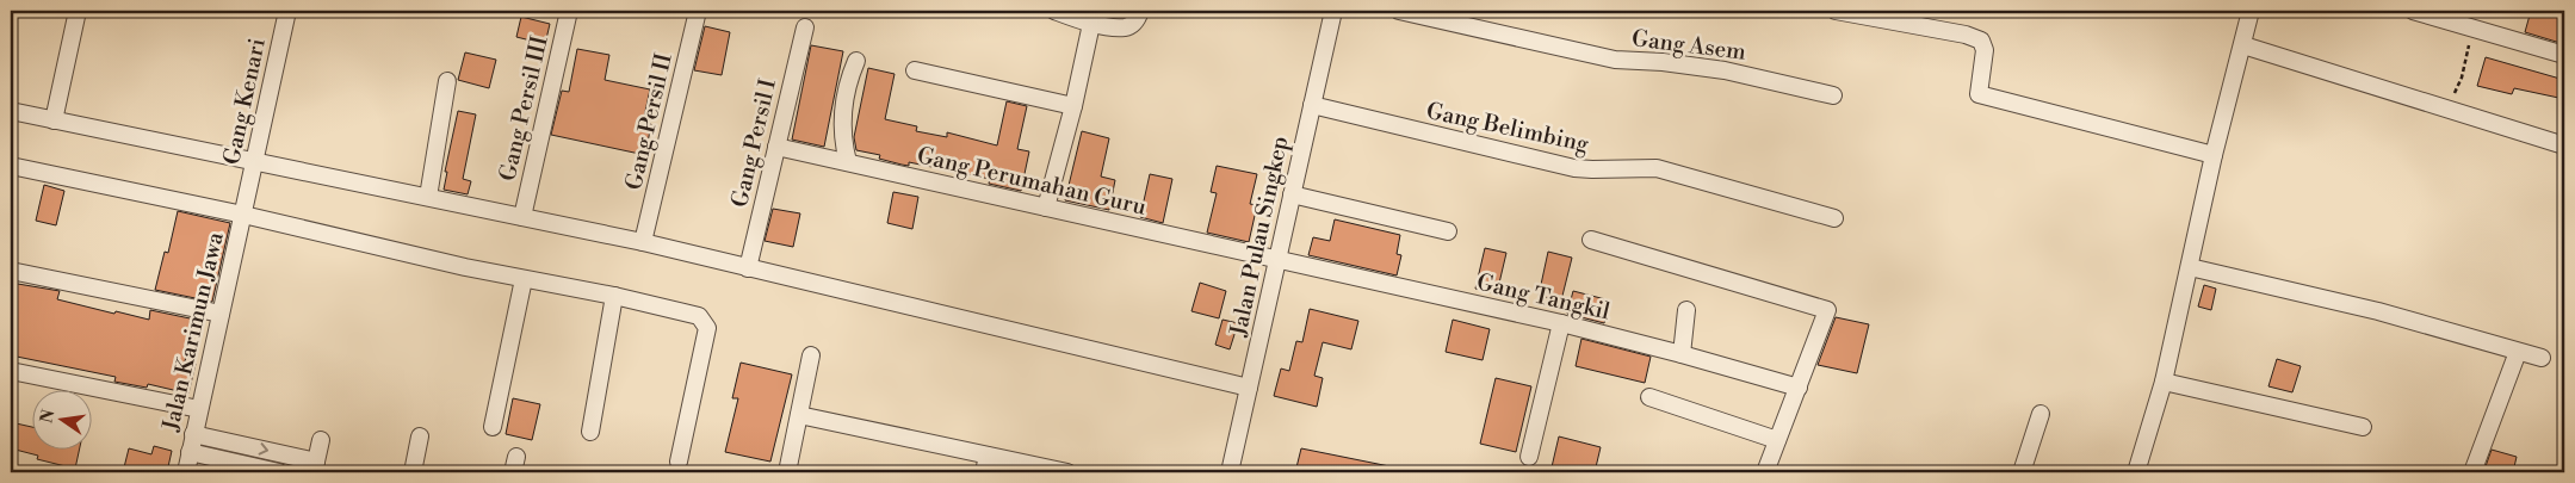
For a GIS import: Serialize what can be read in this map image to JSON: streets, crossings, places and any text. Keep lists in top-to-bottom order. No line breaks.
{"streets":{"street":["Gang Asem","Gang Kenari","Gang Persil III","Gang Persil II","Gang Belimbing","Gang Persil I","Gang Perumahan Guru","Jalan Pulau Singkep","Gang Tangkil","Jalan Karimun Jawa"]},"crossings":[["Gang Kenari","Jalan Karimun Jawa"],["Gang Belimbing","Jalan Pulau Singkep"],["Gang Persil I","Gang Perumahan Guru"],["Gang Perumahan Guru","Jalan Pulau Singkep"],["Gang Perumahan Guru","Gang Tangkil"],["Jalan Pulau Singkep","Gang Tangkil"]],"north":"left"}
